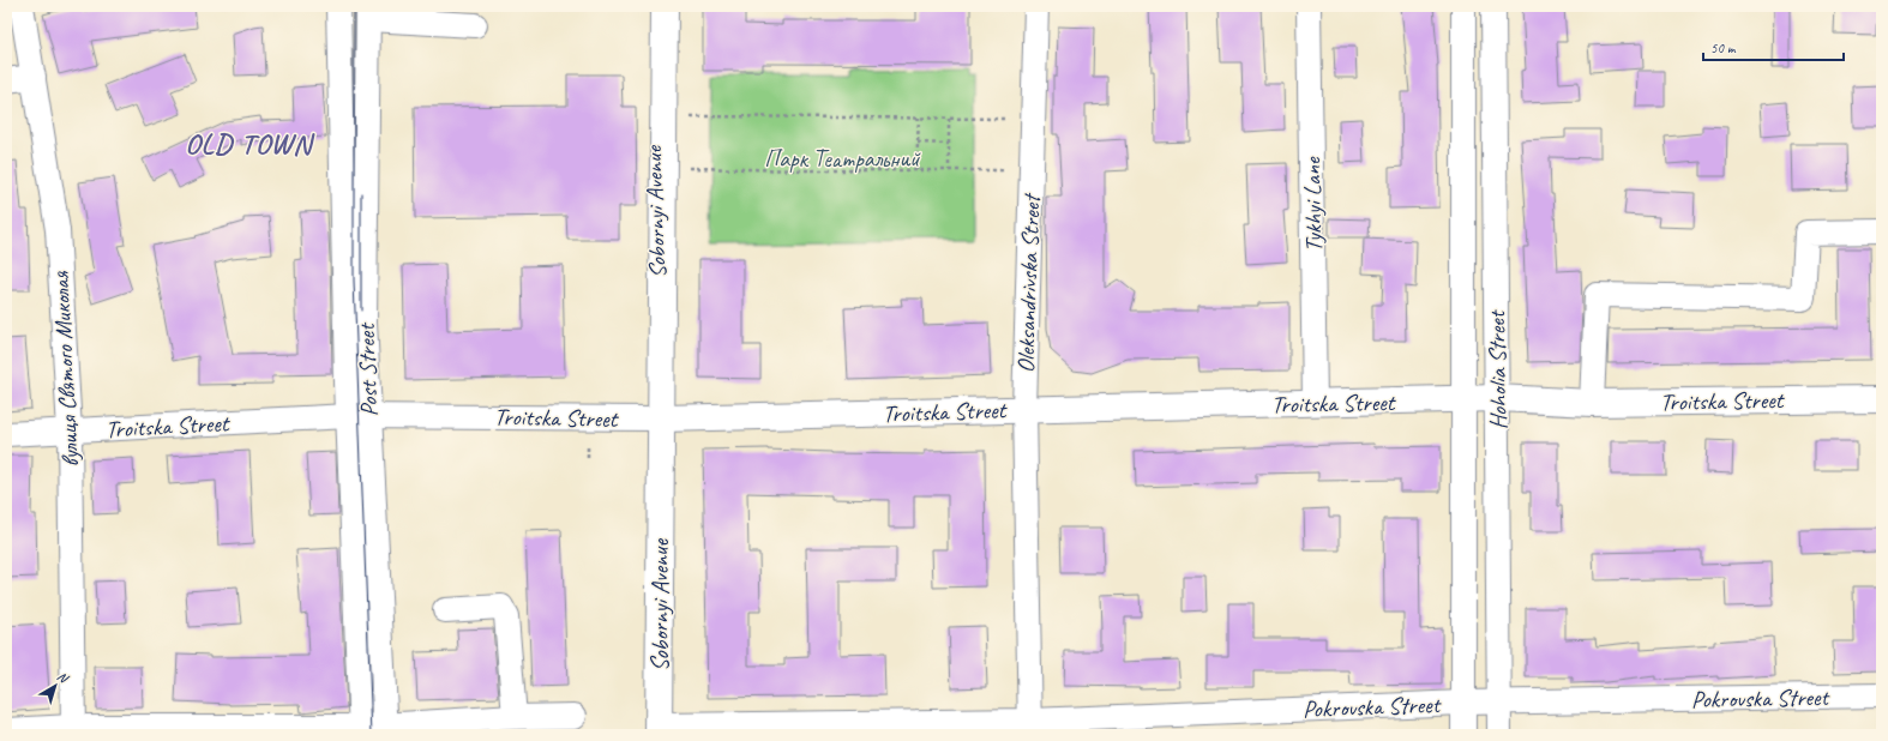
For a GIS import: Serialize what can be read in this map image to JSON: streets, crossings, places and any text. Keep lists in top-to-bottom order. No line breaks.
{"streets":{"main road":["Sobornyi Avenue","Troitska Street"],"street":["Tykhyi Lane","Oleksandrivska Street","вулиця Святого Миколая","Post Street","Hoholia Street","Pokrovska Street"]},"crossings":[["Tykhyi Lane","Troitska Street"],["Sobornyi Avenue","Troitska Street"],["Sobornyi Avenue","Pokrovska Street"],["Oleksandrivska Street","Troitska Street"],["Oleksandrivska Street","Pokrovska Street"],["вулиця Святого Миколая","Troitska Street"],["Post Street","Troitska Street"],["Hoholia Street","Troitska Street"],["Hoholia Street","Pokrovska Street"]],"districts":["OLD TOWN"],"parks":["Парк Театральний"],"scale_bar":"50 m","north":"top right"}
